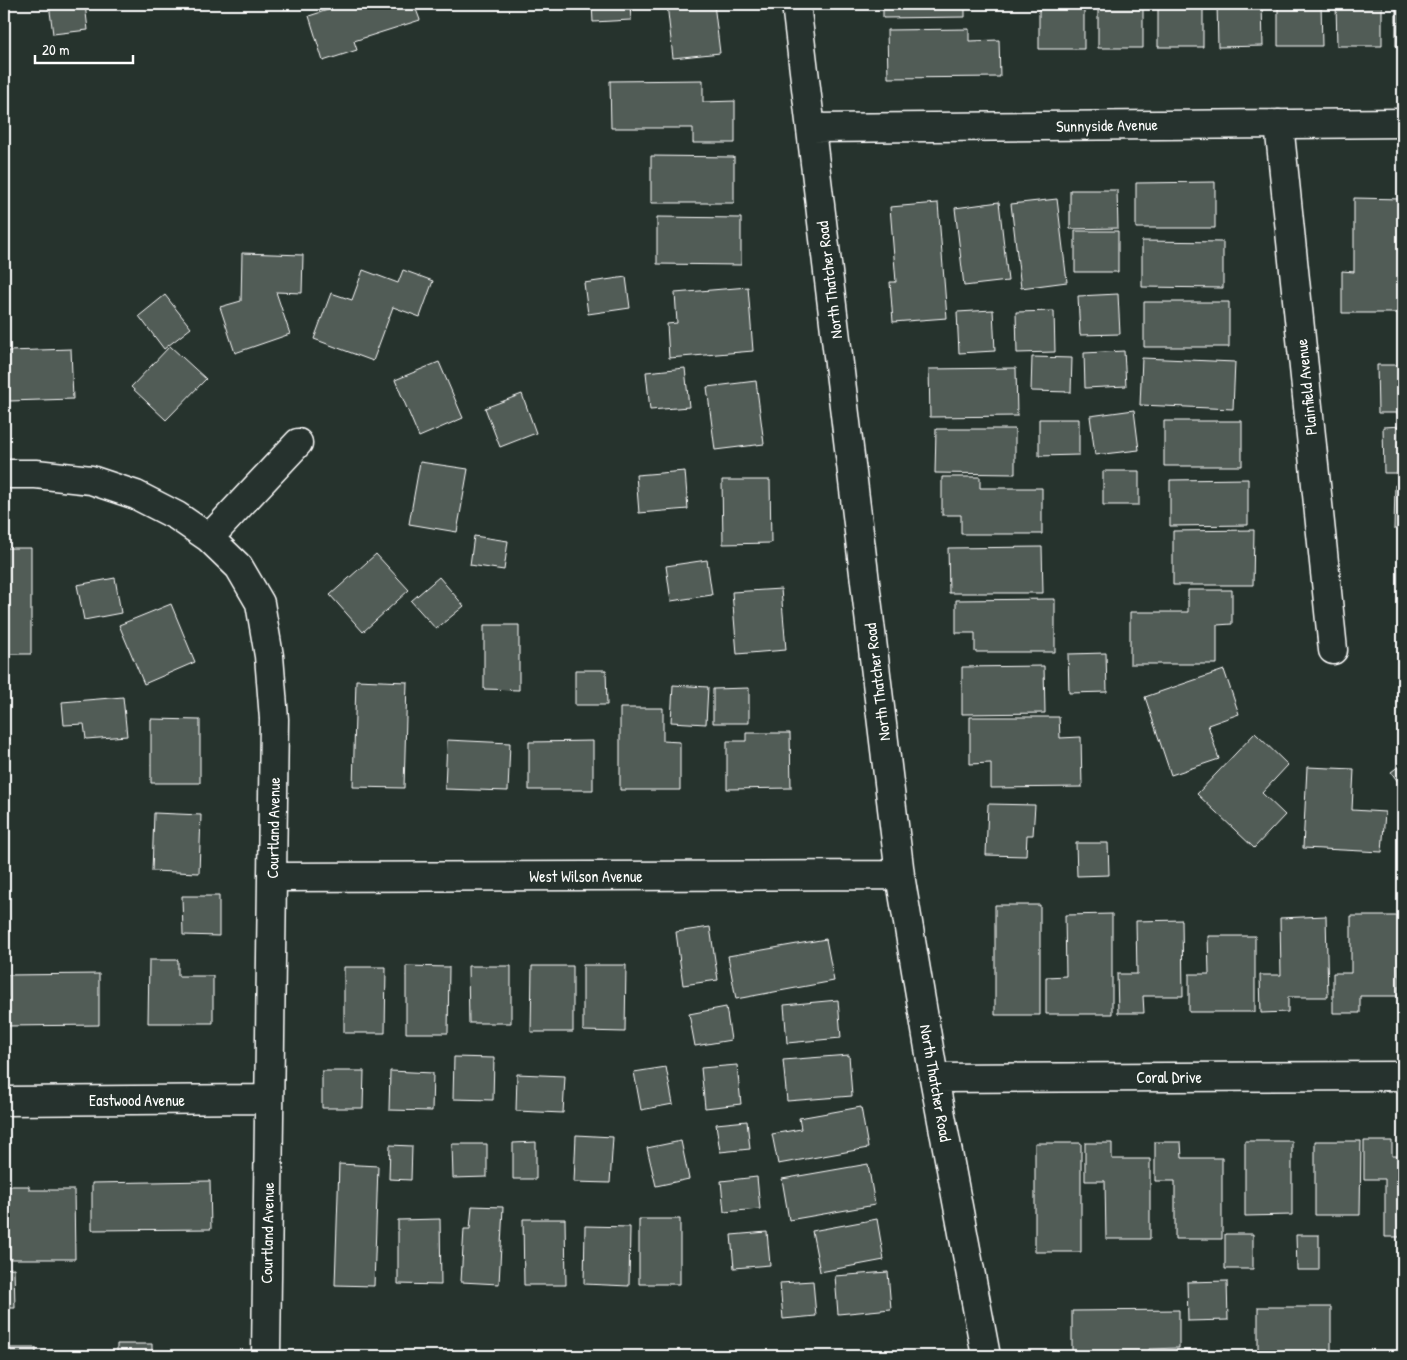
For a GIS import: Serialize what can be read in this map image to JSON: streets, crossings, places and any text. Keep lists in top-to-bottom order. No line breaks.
{"streets":{"street":["Sunnyside Avenue","North Thatcher Road","Plainfield Avenue","Courtland Avenue","West Wilson Avenue","Coral Drive","Eastwood Avenue"]},"crossings":[["Sunnyside Avenue","North Thatcher Road"],["Sunnyside Avenue","Plainfield Avenue"],["North Thatcher Road","West Wilson Avenue"],["North Thatcher Road","Coral Drive"],["Courtland Avenue","West Wilson Avenue"],["Courtland Avenue","Eastwood Avenue"]],"scale_bar":"20 m"}
